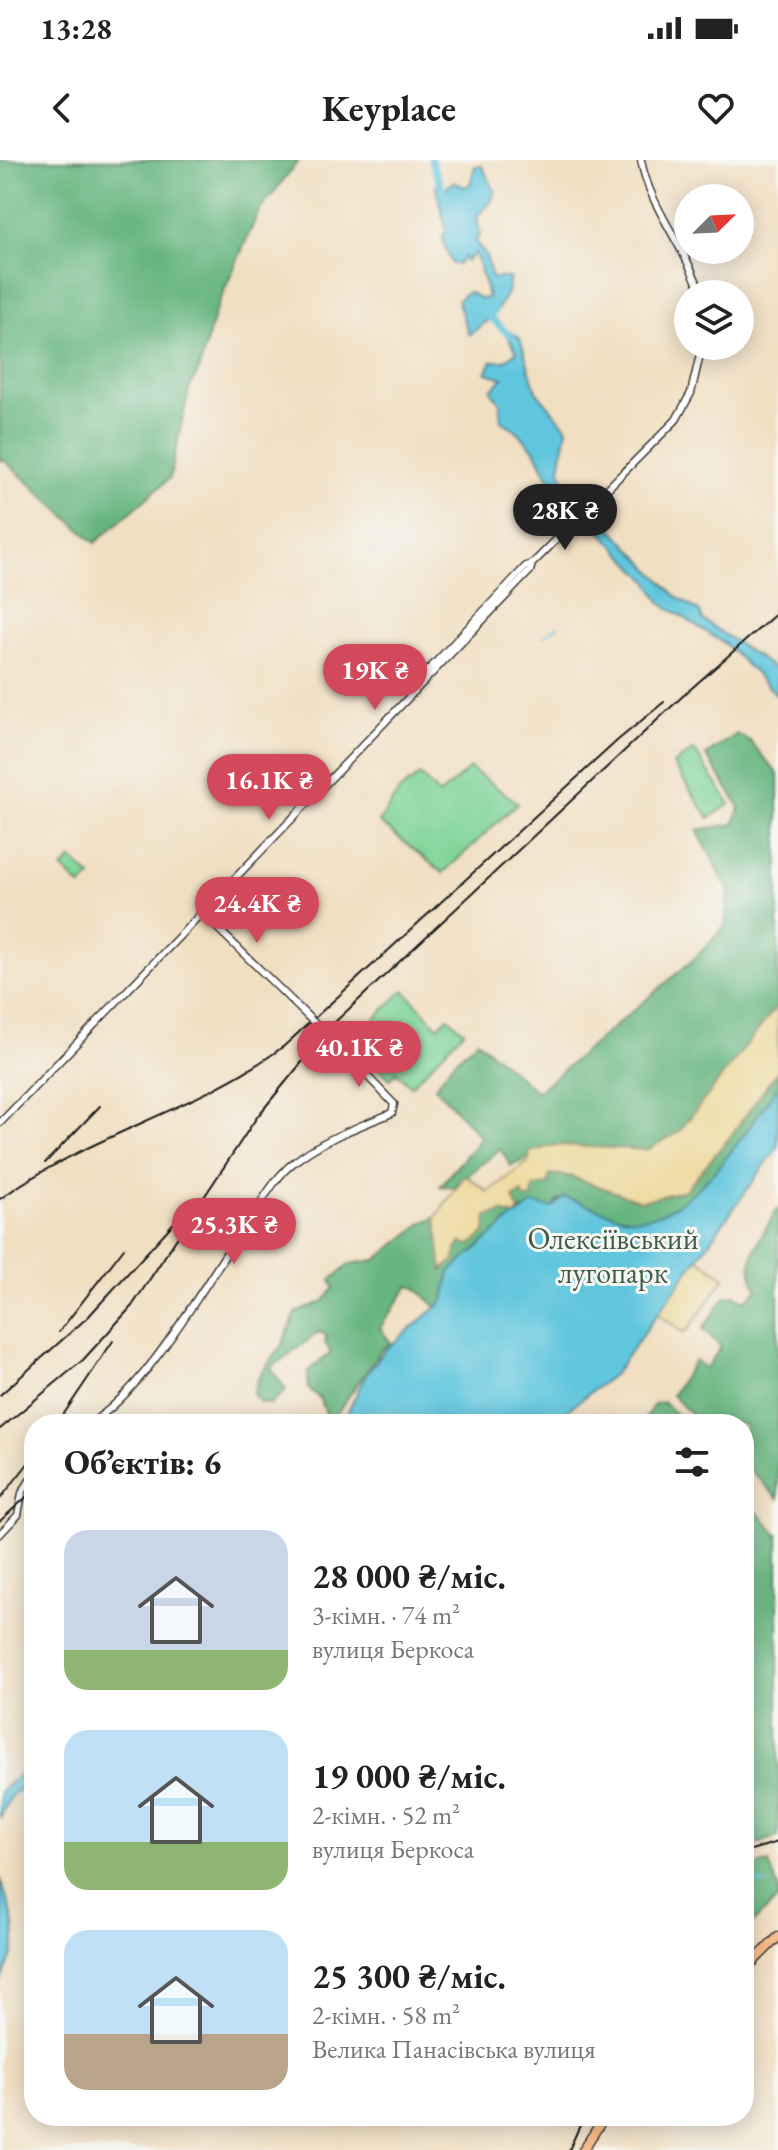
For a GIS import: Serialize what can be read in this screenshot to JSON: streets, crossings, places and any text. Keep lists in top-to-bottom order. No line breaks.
{"parks":["Олексіївський лугопарк"],"north":"top right","page":{"status":"13:28","header":"Keyplace","price":["28K ₴","19K ₴","16.1K ₴","24.4K ₴","40.1K ₴","25.3K ₴"],"heading":"Об’єктів: 6","list":[{"name":"28 000 ₴/міс.","note":"3-кімн. · 74 m² · вулиця Беркоса"},{"name":"19 000 ₴/міс.","note":"2-кімн. · 52 m² · вулиця Беркоса"},{"name":"25 300 ₴/міс.","note":"2-кімн. · 58 m² · Велика Панасівська вулиця"}]}}
